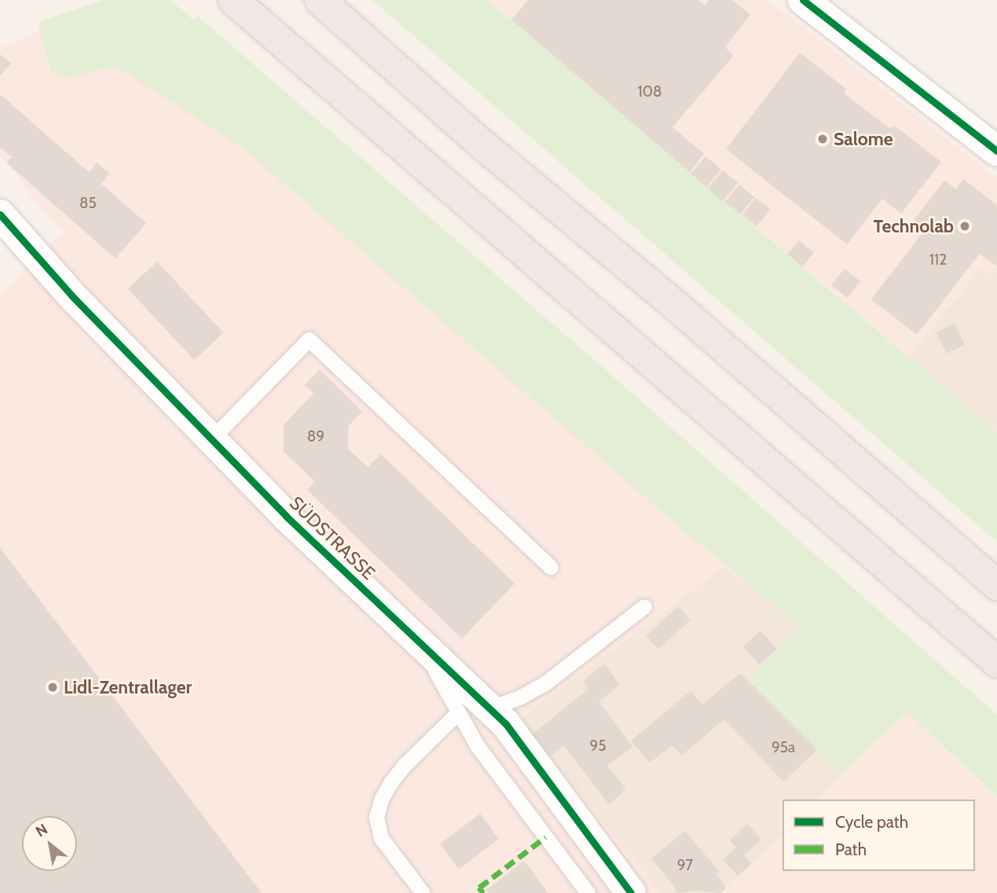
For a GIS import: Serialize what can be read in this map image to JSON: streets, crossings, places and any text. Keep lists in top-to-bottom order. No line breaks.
{"streets":{"street":["SÜDSTRASSE"]},"places":["Salome","Technolab","Lidl-Zentrallager"],"house_numbers":["108","85","112","89","95","95a","97"],"legend":["Cycle path","Path"],"north":"top left"}
